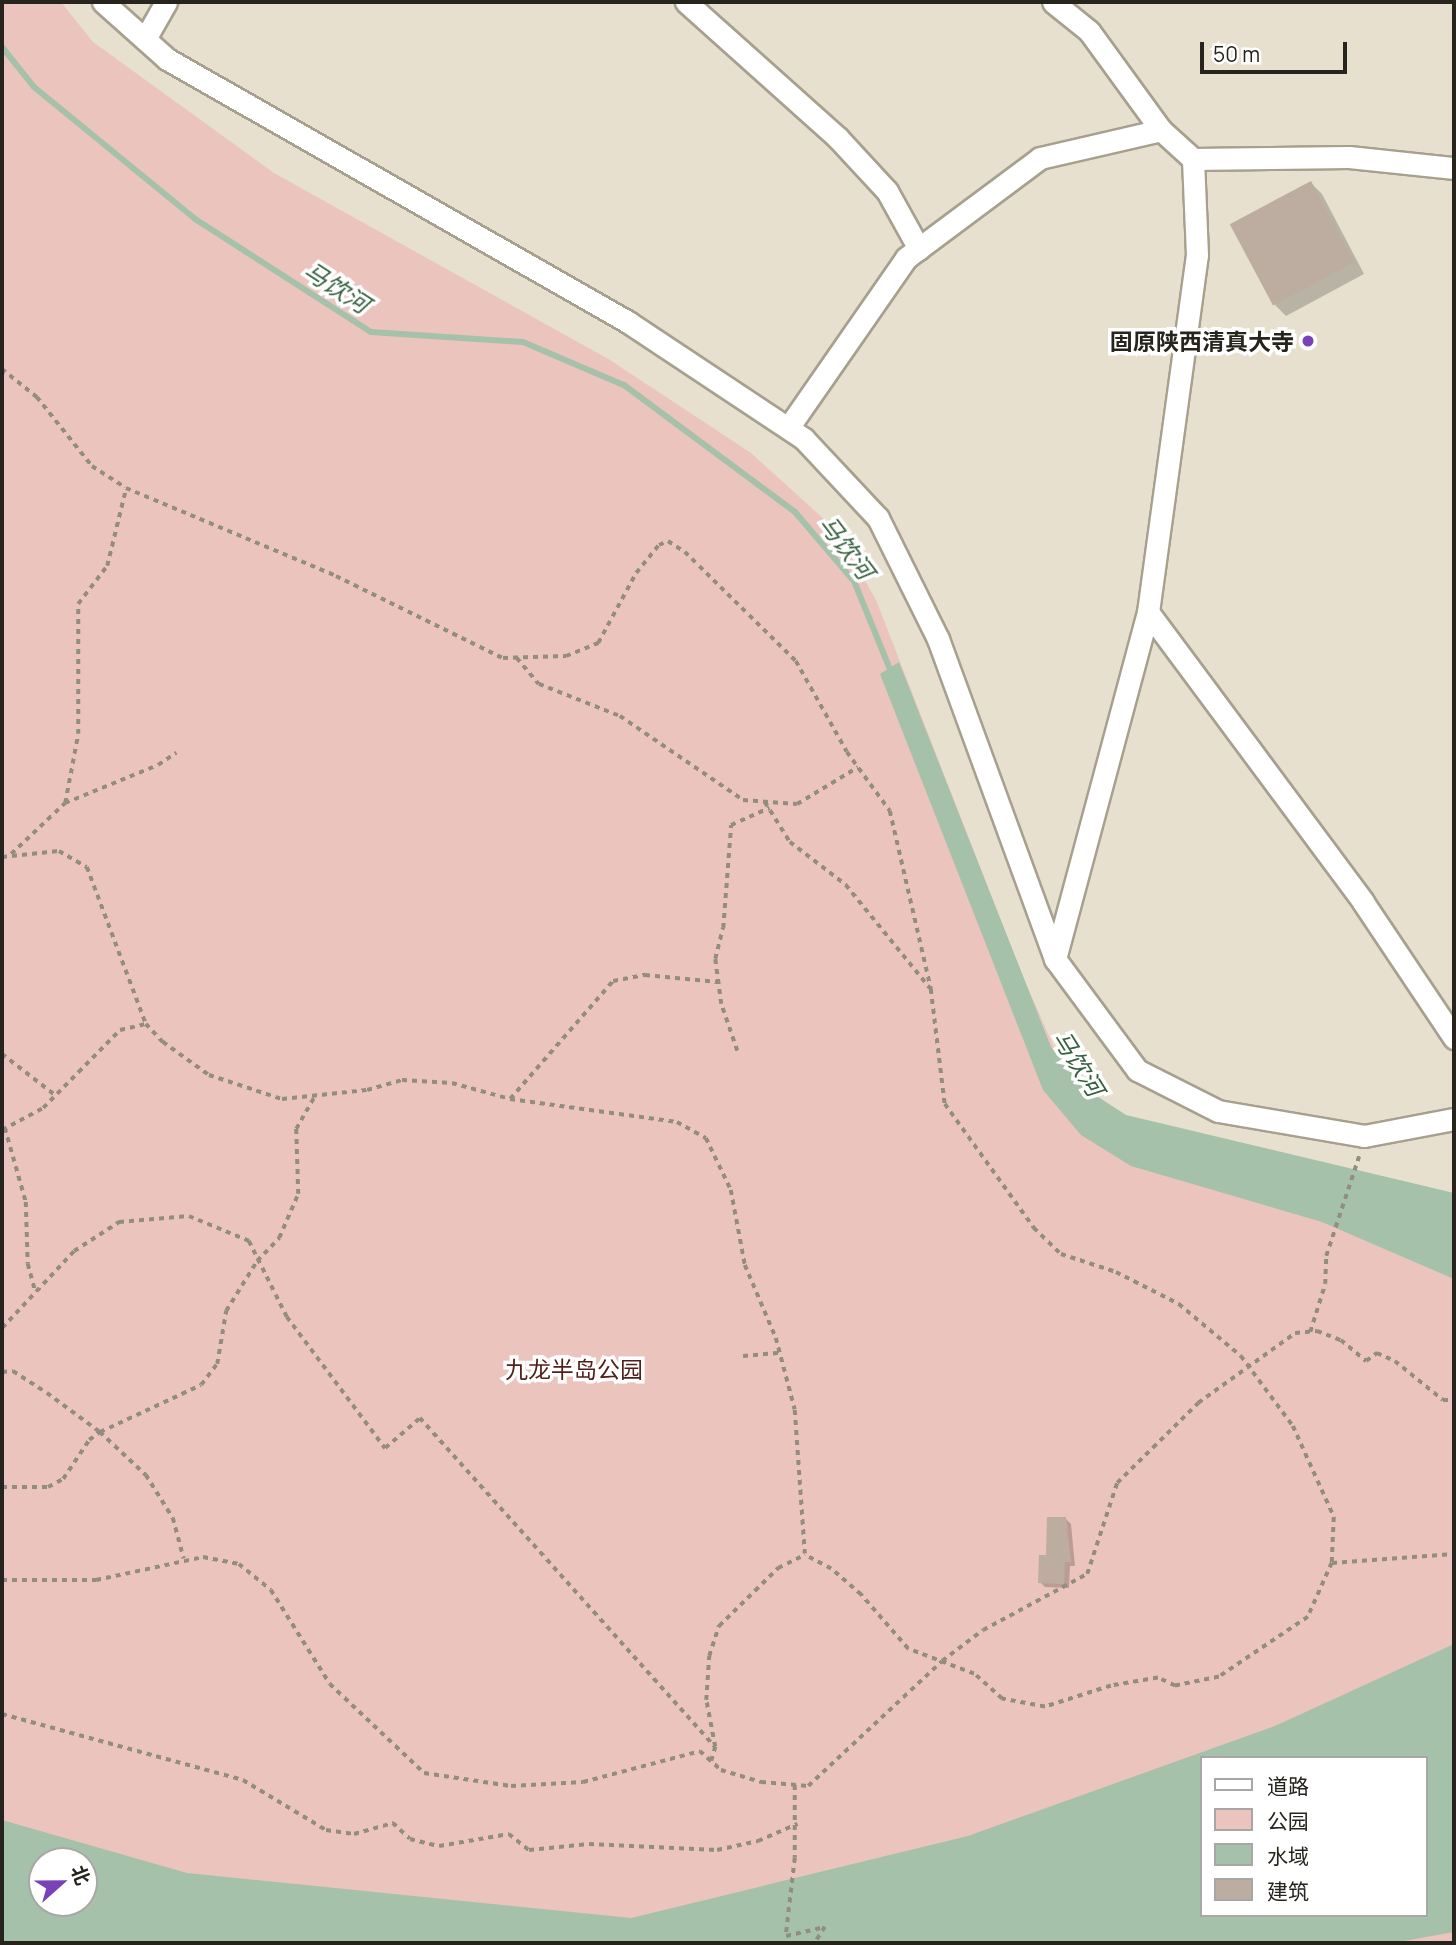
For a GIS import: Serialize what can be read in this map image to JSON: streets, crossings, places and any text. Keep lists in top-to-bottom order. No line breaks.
{"water":["马饮河"],"parks":["九龙半岛公园"],"places":["固原陕西清真大寺"],"legend":["道路","公园","水域","建筑"],"scale_bar":"50 m","north":"right"}
